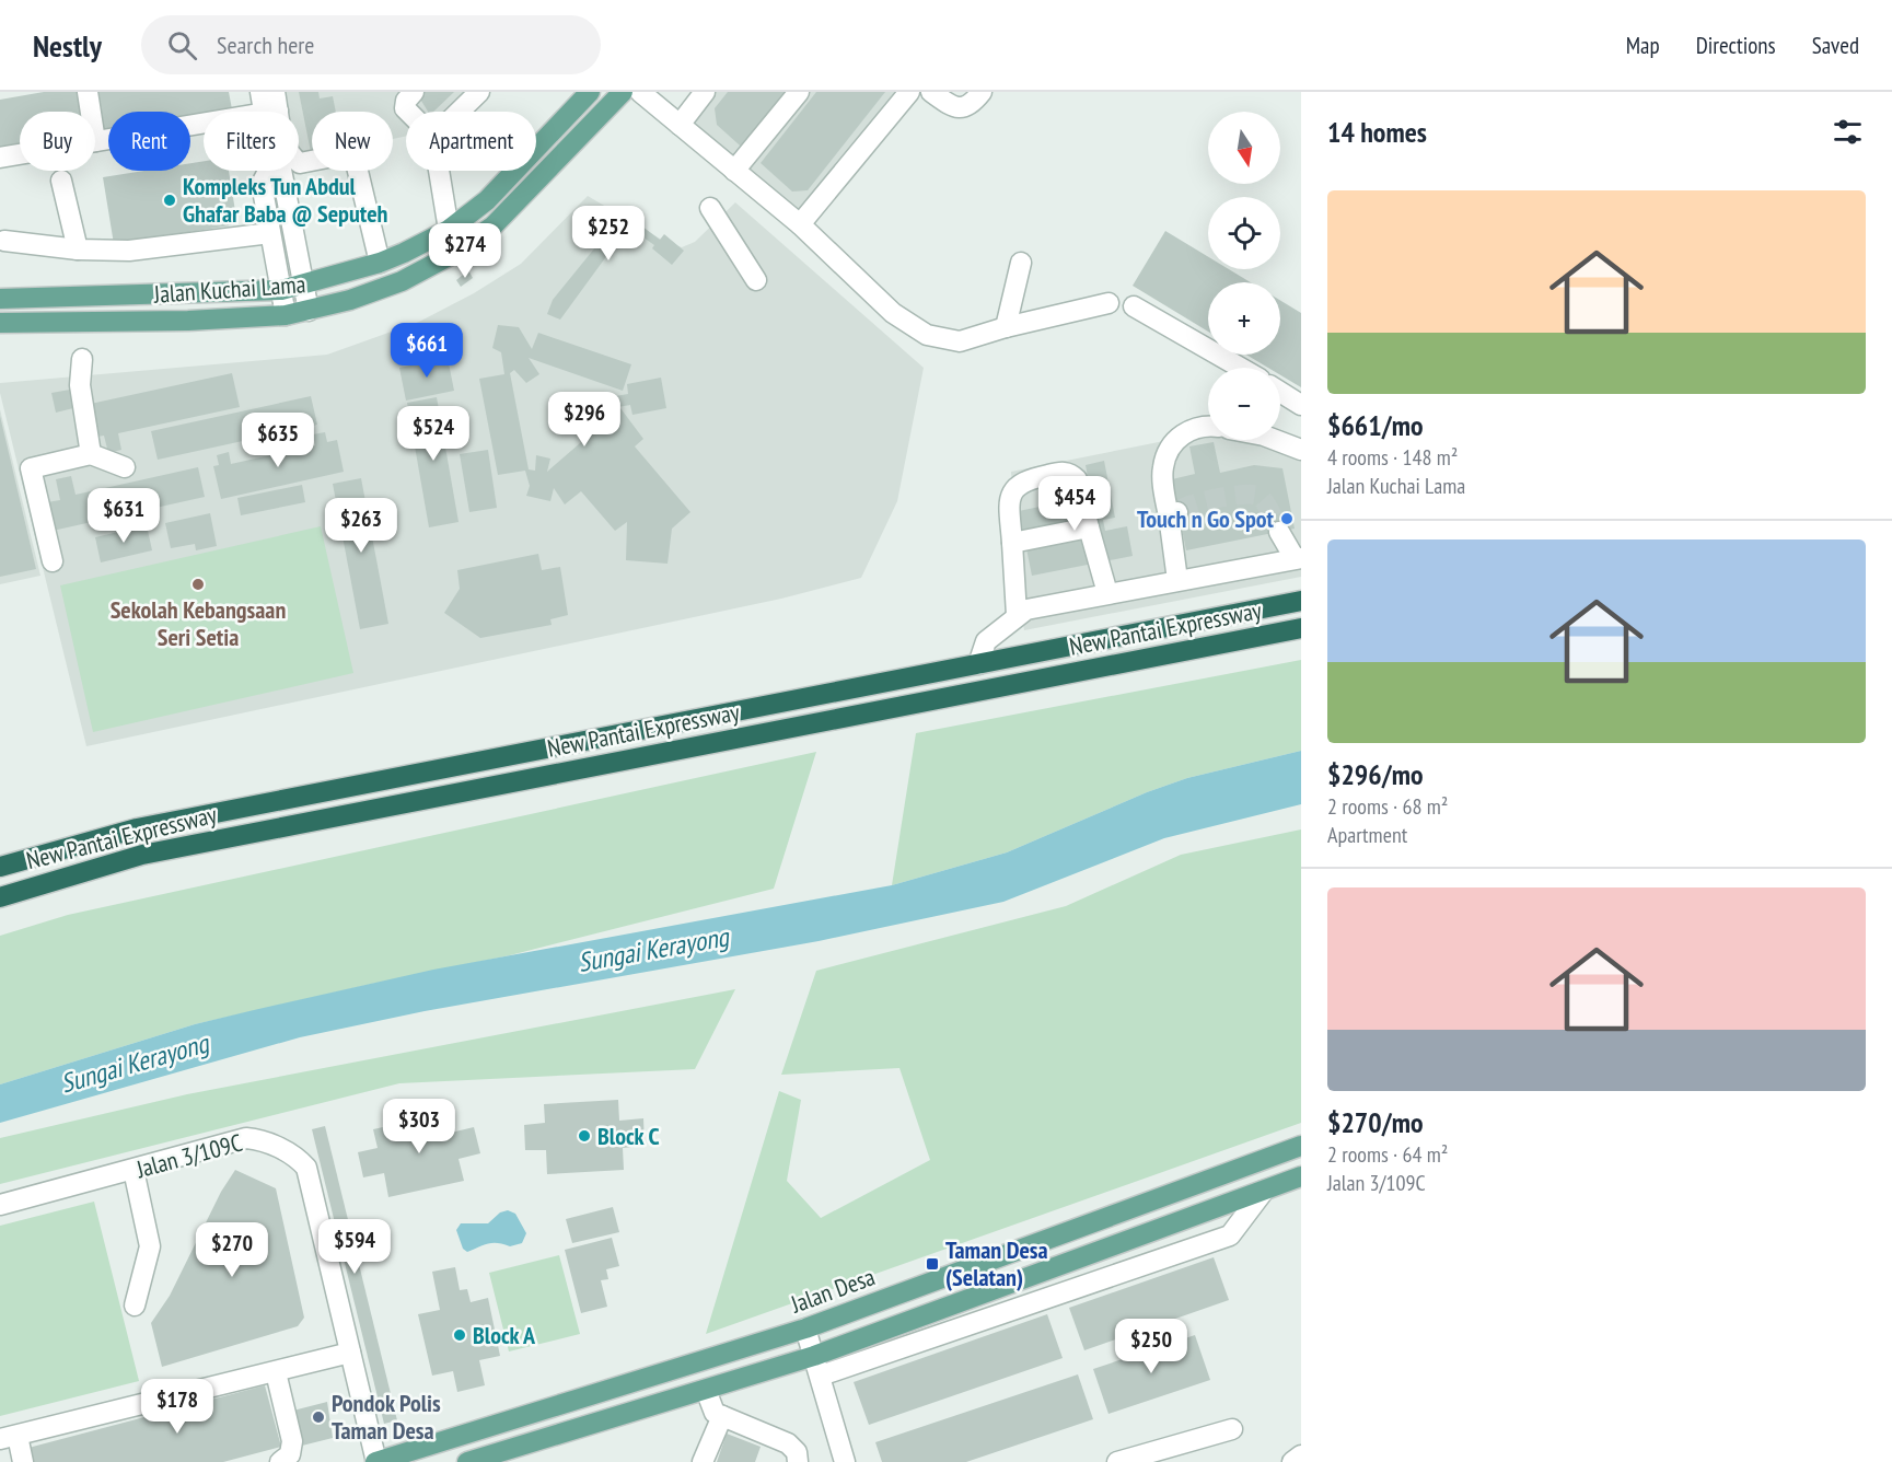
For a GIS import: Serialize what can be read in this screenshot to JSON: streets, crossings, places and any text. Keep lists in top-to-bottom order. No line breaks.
{"streets":{"highway":["New Pantai Expressway"],"main road":["Jalan Kuchai Lama","Jalan Desa"],"street":["Jalan 3/109C"]},"crossings":[["Jalan 3/109C","Jalan Desa"]],"water":["Sungai Kerayong"],"places":{"other":["Kompleks Tun Abdul Ghafar Baba @ Seputeh","Touch n Go Spot","Sekolah Kebangsaan Seri Setia","Block C","Block A","Pondok Polis Taman Desa"],"transit":["Taman Desa (Selatan)"]},"north":"bottom","page":{"header":"Nestly","search":"Search here","nav":["Map","Directions","Saved"],"heading":"14 homes","map_buttons":["+","−"],"chip":["Buy","Rent","Filters","New","Apartment"],"list":[{"name":"$661/mo","note":"4 rooms · 148 m² · Jalan Kuchai Lama"},{"name":"$296/mo","note":"2 rooms · 68 m² · Apartment"},{"name":"$270/mo","note":"2 rooms · 64 m² · Jalan 3/109C"}],"price":["$252","$274","$661","$296","$524","$635","$454","$631","$263","$303","$594","$270","$250","$178"]}}
